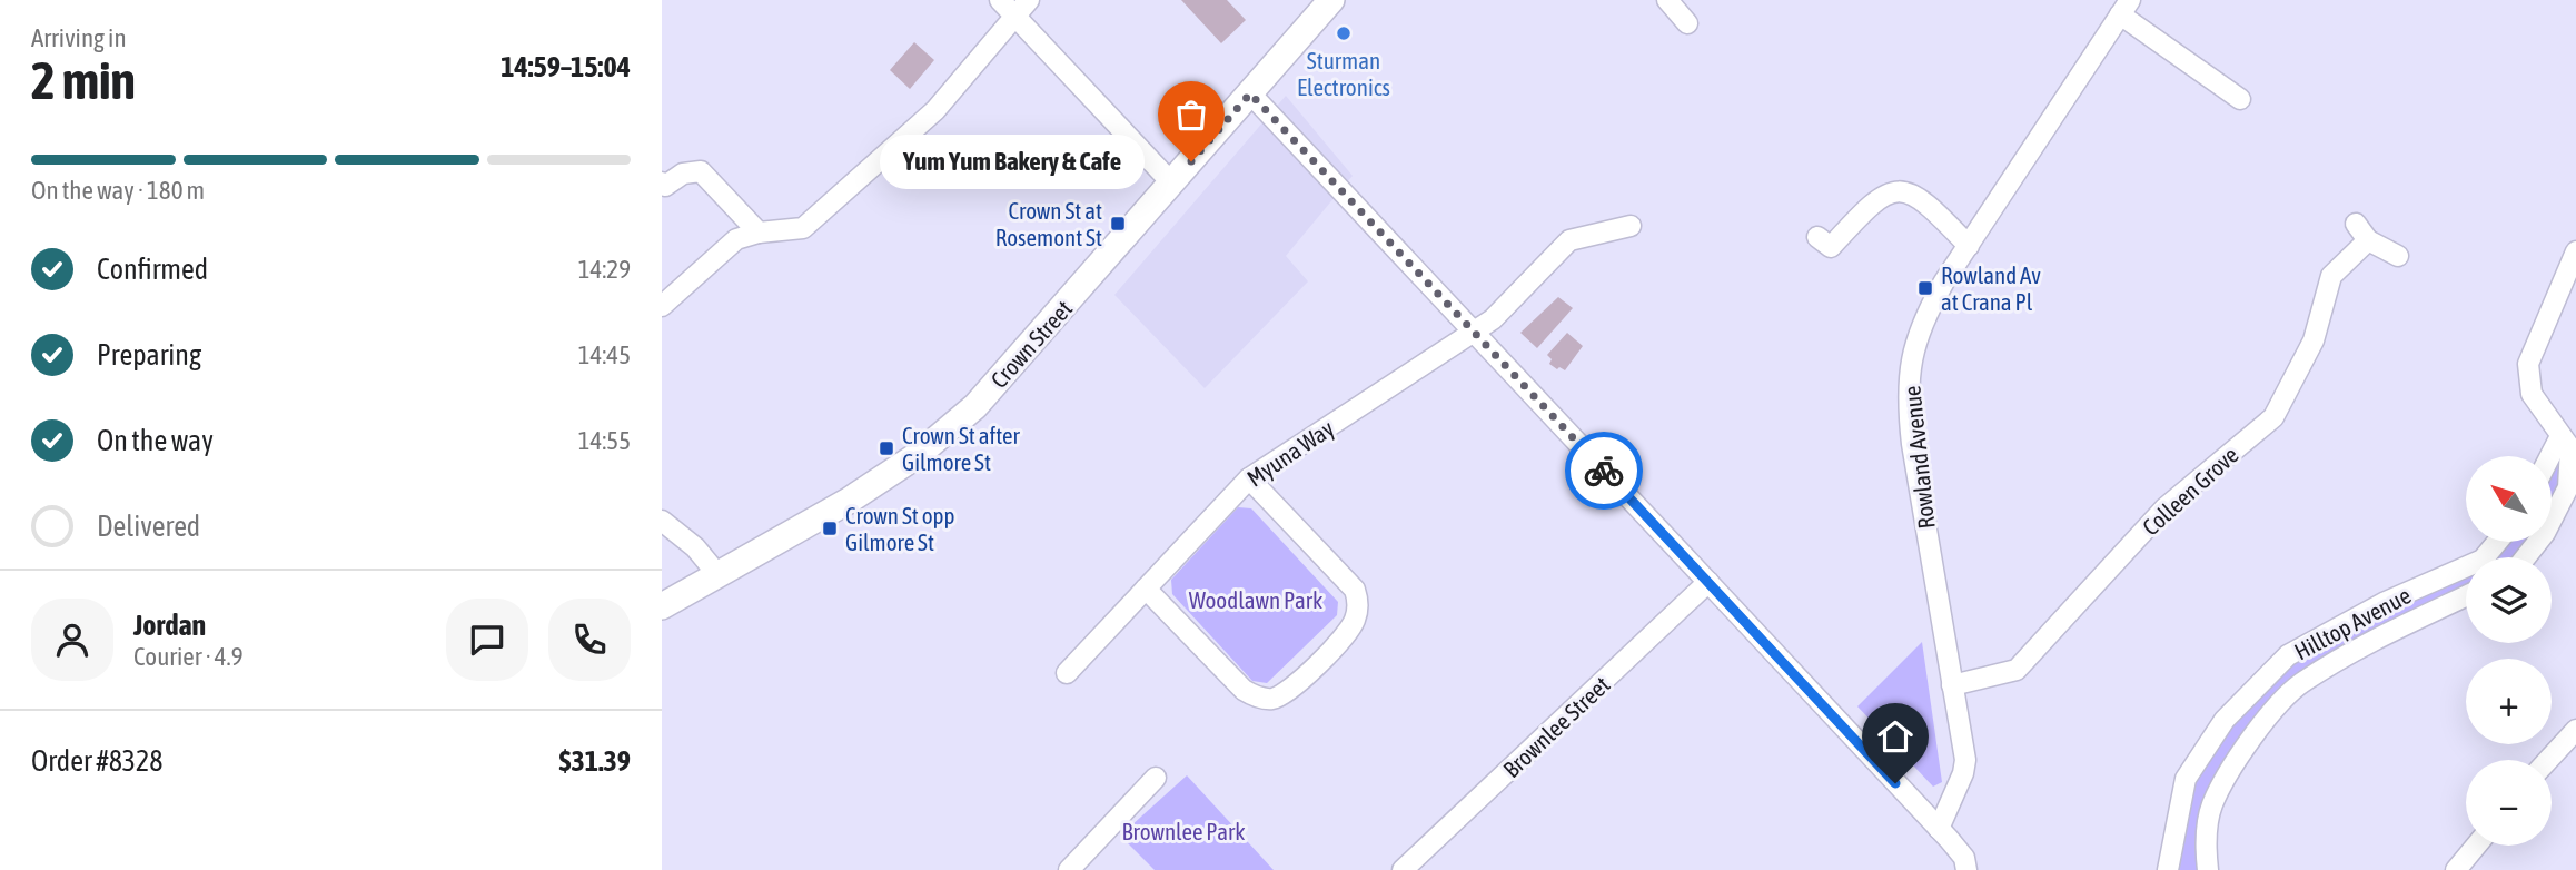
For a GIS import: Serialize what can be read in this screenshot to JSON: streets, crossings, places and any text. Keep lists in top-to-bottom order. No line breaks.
{"streets":{"main road":["Crown Street"],"street":["Myuna Way","Rowland Avenue","Colleen Grove","Hilltop Avenue","Brownlee Street"]},"crossings":[["Rowland Avenue","Colleen Grove"]],"parks":["Woodlawn Park","Brownlee Park"],"places":{"other":["Sturman Electronics","Yum Yum Bakery & Cafe"],"transit":["Crown St at Rosemont St","Rowland Av at Crana Pl","Crown St after Gilmore St","Crown St opp Gilmore St"]},"north":"top left","page":{"heading":["2 min","Arriving in","14:59–15:04"],"panel":["Jordan","Courier · 4.9","Order #8328","$31.39"],"bar":"On the way · 180 m","bubble":"Yum Yum Bakery & Cafe","list":[["Confirmed","14:29"],["Preparing","14:45"],["On the way","14:55"],"Delivered"],"map_buttons":["+","−"]}}
